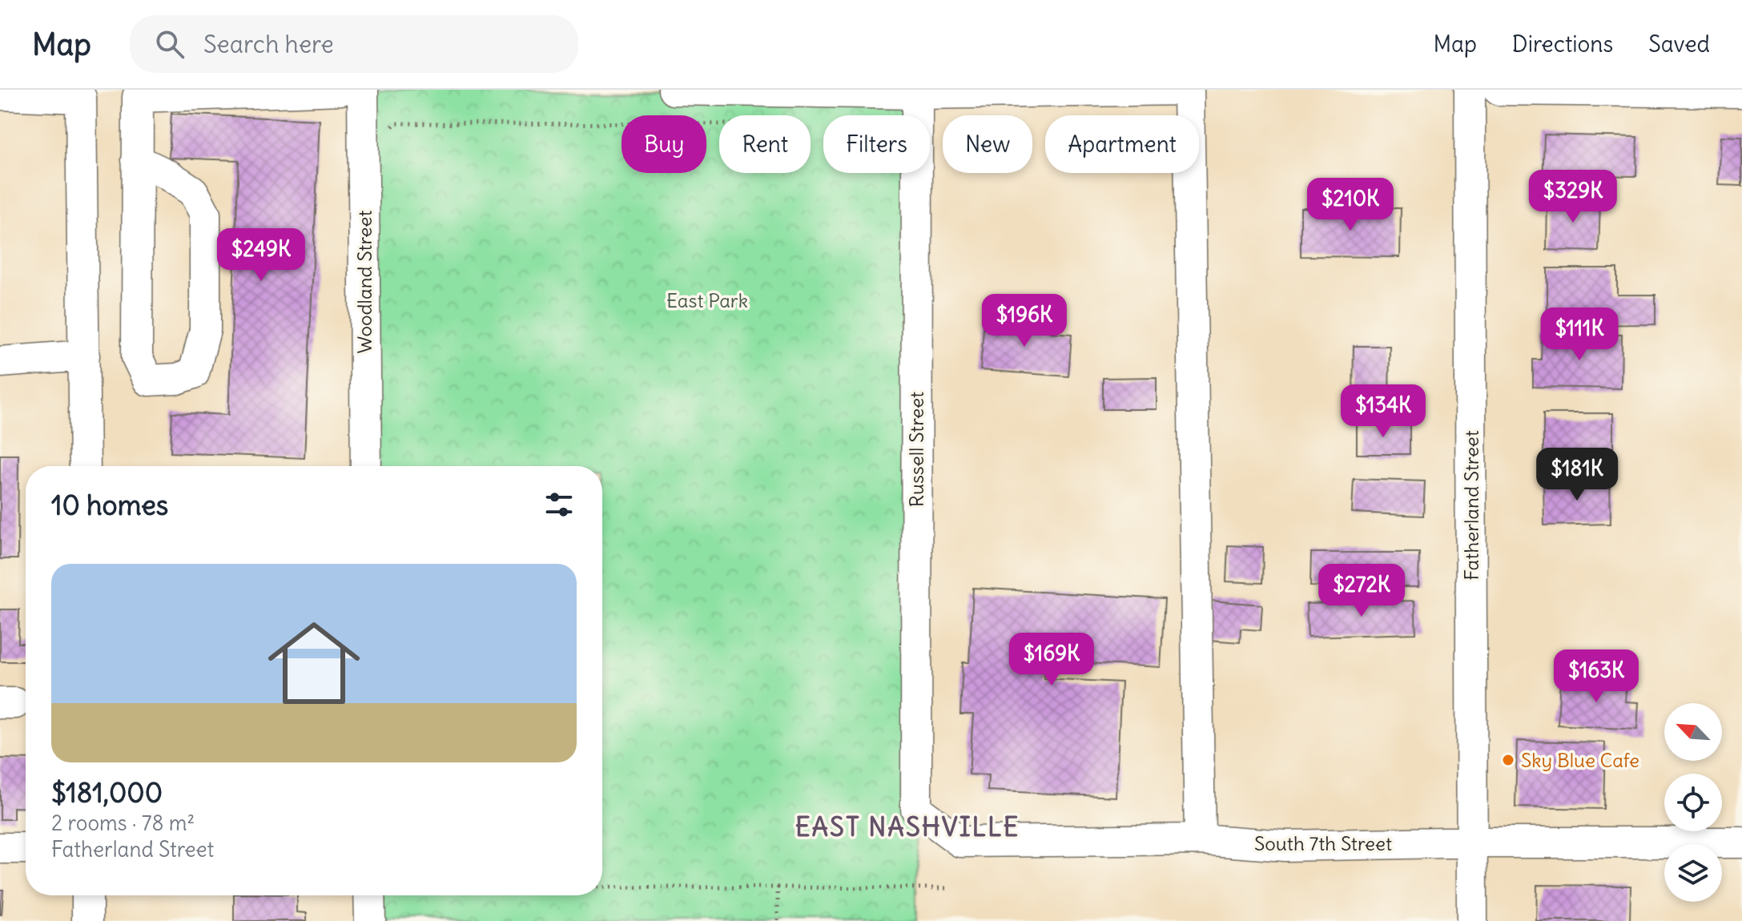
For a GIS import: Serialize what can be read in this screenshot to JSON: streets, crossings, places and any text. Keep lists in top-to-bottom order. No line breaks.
{"streets":{"street":["Woodland Street","Russell Street","Fatherland Street","South 7th Street"]},"crossings":[["Russell Street","South 7th Street"],["Fatherland Street","South 7th Street"]],"districts":["EAST NASHVILLE"],"parks":["East Park"],"places":["Sky Blue Cafe"],"north":"top left","page":{"header":"Map","search":"Search here","nav":["Map","Directions","Saved"],"chip":["Buy","Rent","Filters","New","Apartment"],"price":["$329K","$210K","$249K","$196K","$111K","$134K","$181K","$272K","$169K","$163K"],"heading":"10 homes","list":[{"name":"$181,000","note":"2 rooms · 78 m² · Fatherland Street"}]}}
